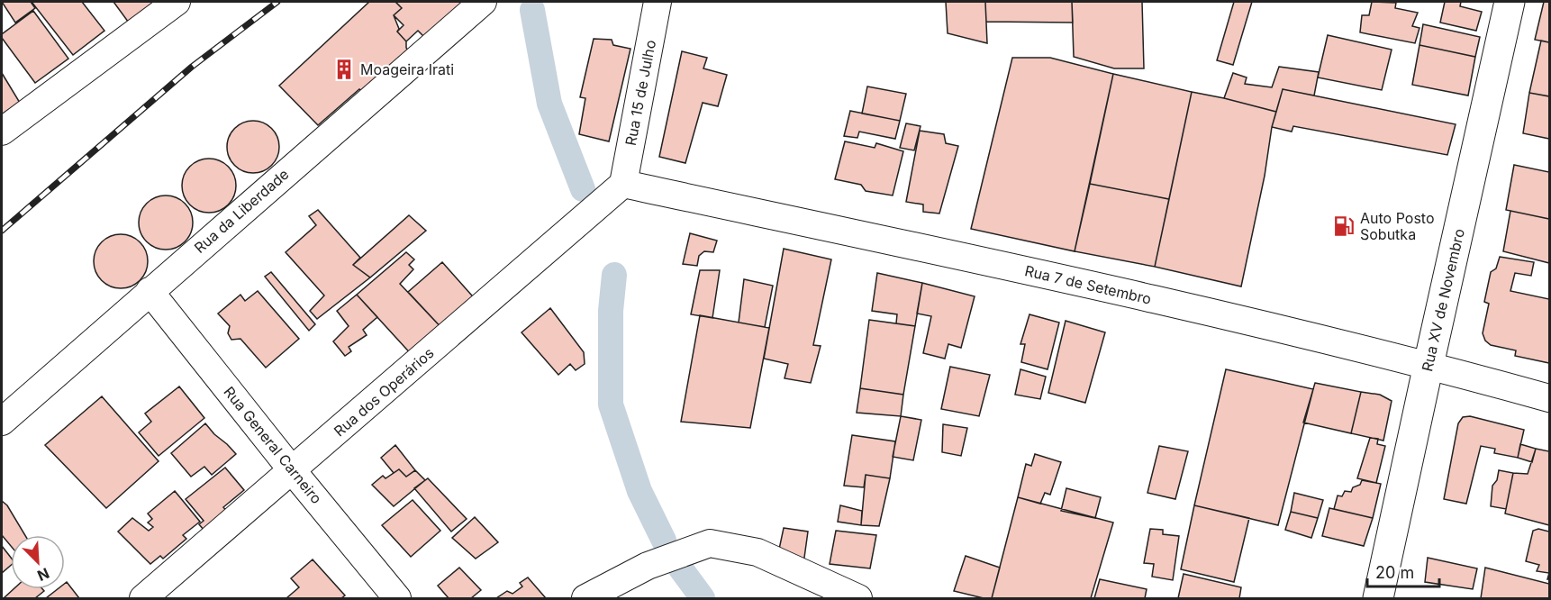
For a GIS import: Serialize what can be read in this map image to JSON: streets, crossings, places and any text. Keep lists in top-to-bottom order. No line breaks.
{"streets":{"main road":["Rua XV de Novembro"],"street":["Rua 15 de Julho","Rua da Liberdade","Rua 7 de Setembro","Rua dos Operários","Rua General Carneiro"]},"crossings":[["Rua 15 de Julho","Rua 7 de Setembro"],["Rua 15 de Julho","Rua dos Operários"],["Rua da Liberdade","Rua General Carneiro"],["Rua 7 de Setembro","Rua XV de Novembro"],["Rua 7 de Setembro","Rua dos Operários"],["Rua dos Operários","Rua General Carneiro"]],"places":{"building":["Moageira Irati"],"fuel station":["Auto Posto Sobutka"]},"scale_bar":"20 m","north":"bottom right"}
